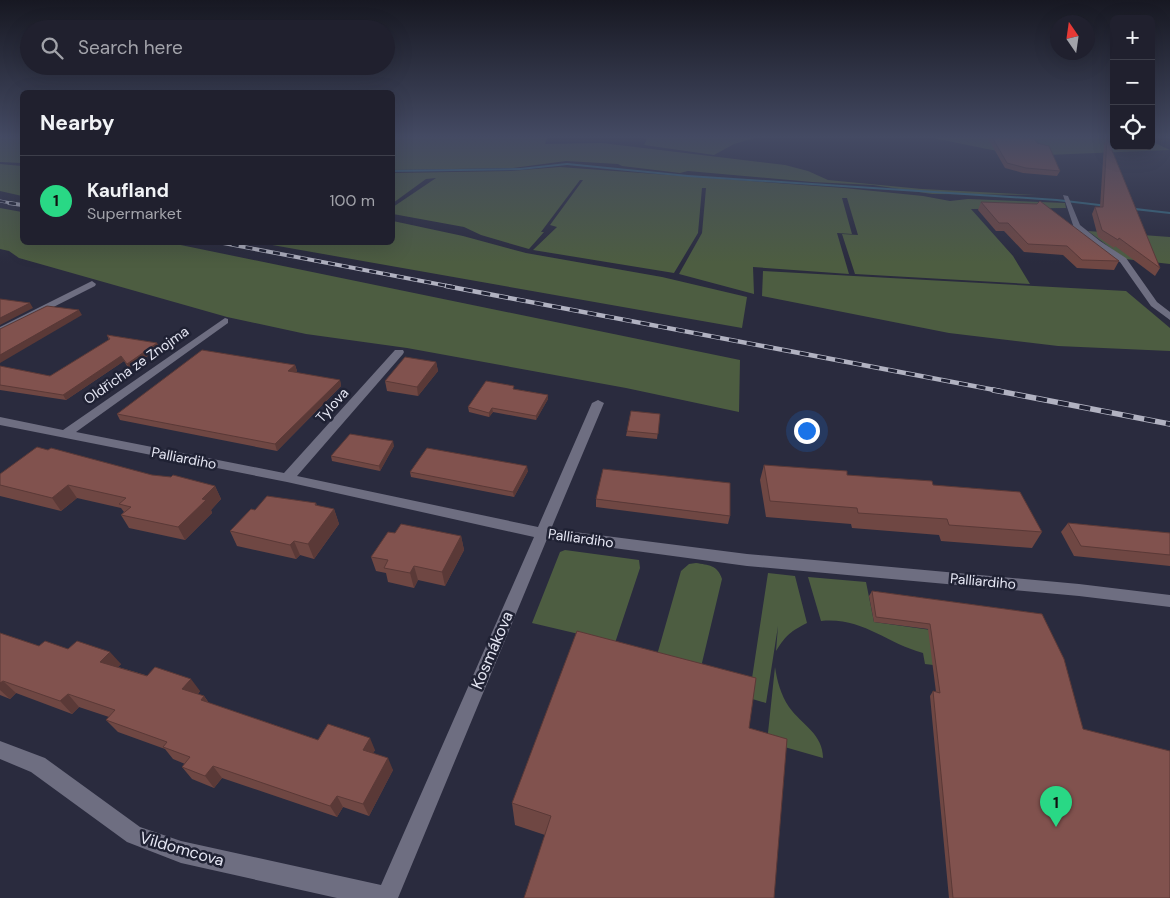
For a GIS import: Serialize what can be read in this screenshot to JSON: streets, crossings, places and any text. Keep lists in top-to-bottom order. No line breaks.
{"streets":{"street":["Oldřicha ze Znojma","Tylova","Palliardiho","Kosmákova","Vildomcova"]},"crossings":[["Oldřicha ze Znojma","Palliardiho"],["Tylova","Palliardiho"],["Palliardiho","Kosmákova"],["Kosmákova","Vildomcova"]],"north":"top","page":{"map_buttons":["+","−"],"search":"Search here","heading":"Nearby","list":[{"mark":"1","name":"Kaufland","note":"Supermarket","value":"100 m"}],"pins":"1"}}
